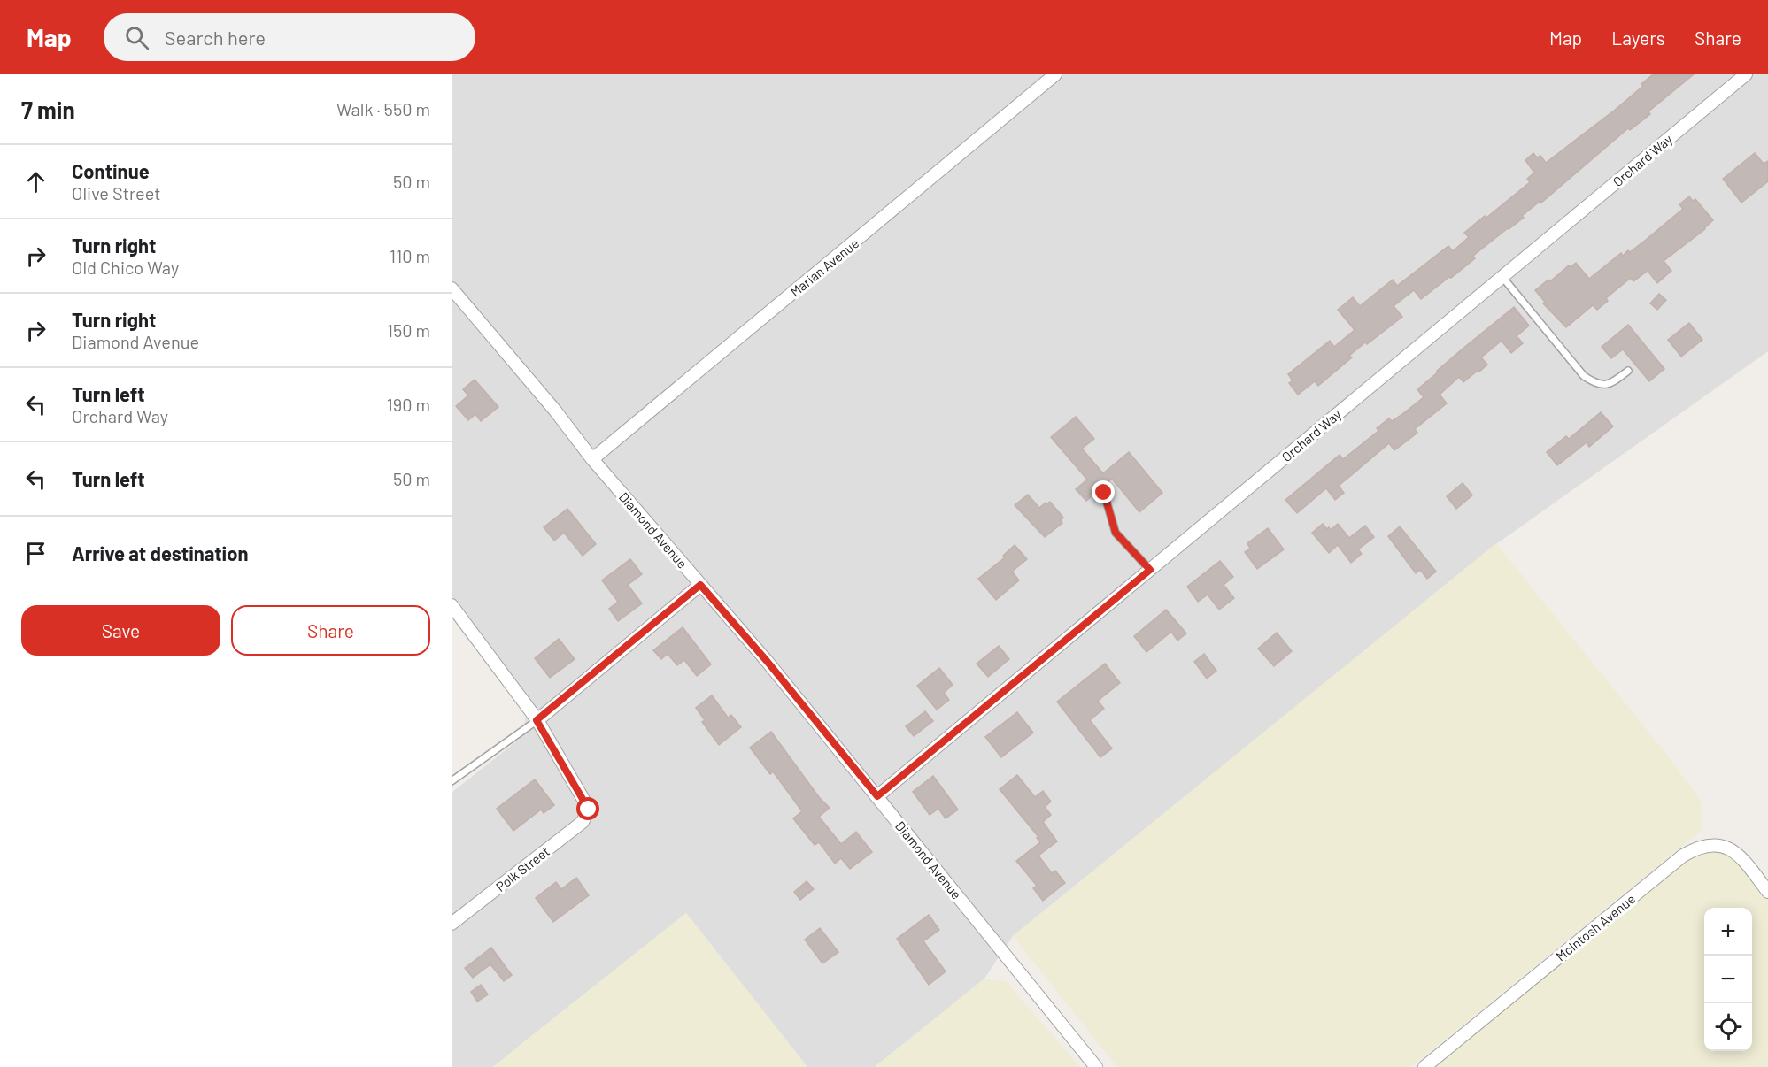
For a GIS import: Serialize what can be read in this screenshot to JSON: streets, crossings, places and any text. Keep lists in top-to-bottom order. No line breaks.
{"streets":{"street":["Orchard Way","Marian Avenue","Diamond Avenue","Polk Street","McIntosh Avenue"]},"crossings":[["Orchard Way","Diamond Avenue"],["Marian Avenue","Diamond Avenue"]],"page":{"header":"Map","search":"Search here","nav":["Map","Layers","Share"],"heading":["7 min","Walk · 550 m"],"list":[["Continue","Olive Street","50 m"],["Turn right","Old Chico Way","110 m"],["Turn right","Diamond Avenue","150 m"],["Turn left","Orchard Way","190 m"],["Turn left","50 m"],"Arrive at destination"],"buttons":["Save","Share"],"map_buttons":["+","−"]}}
